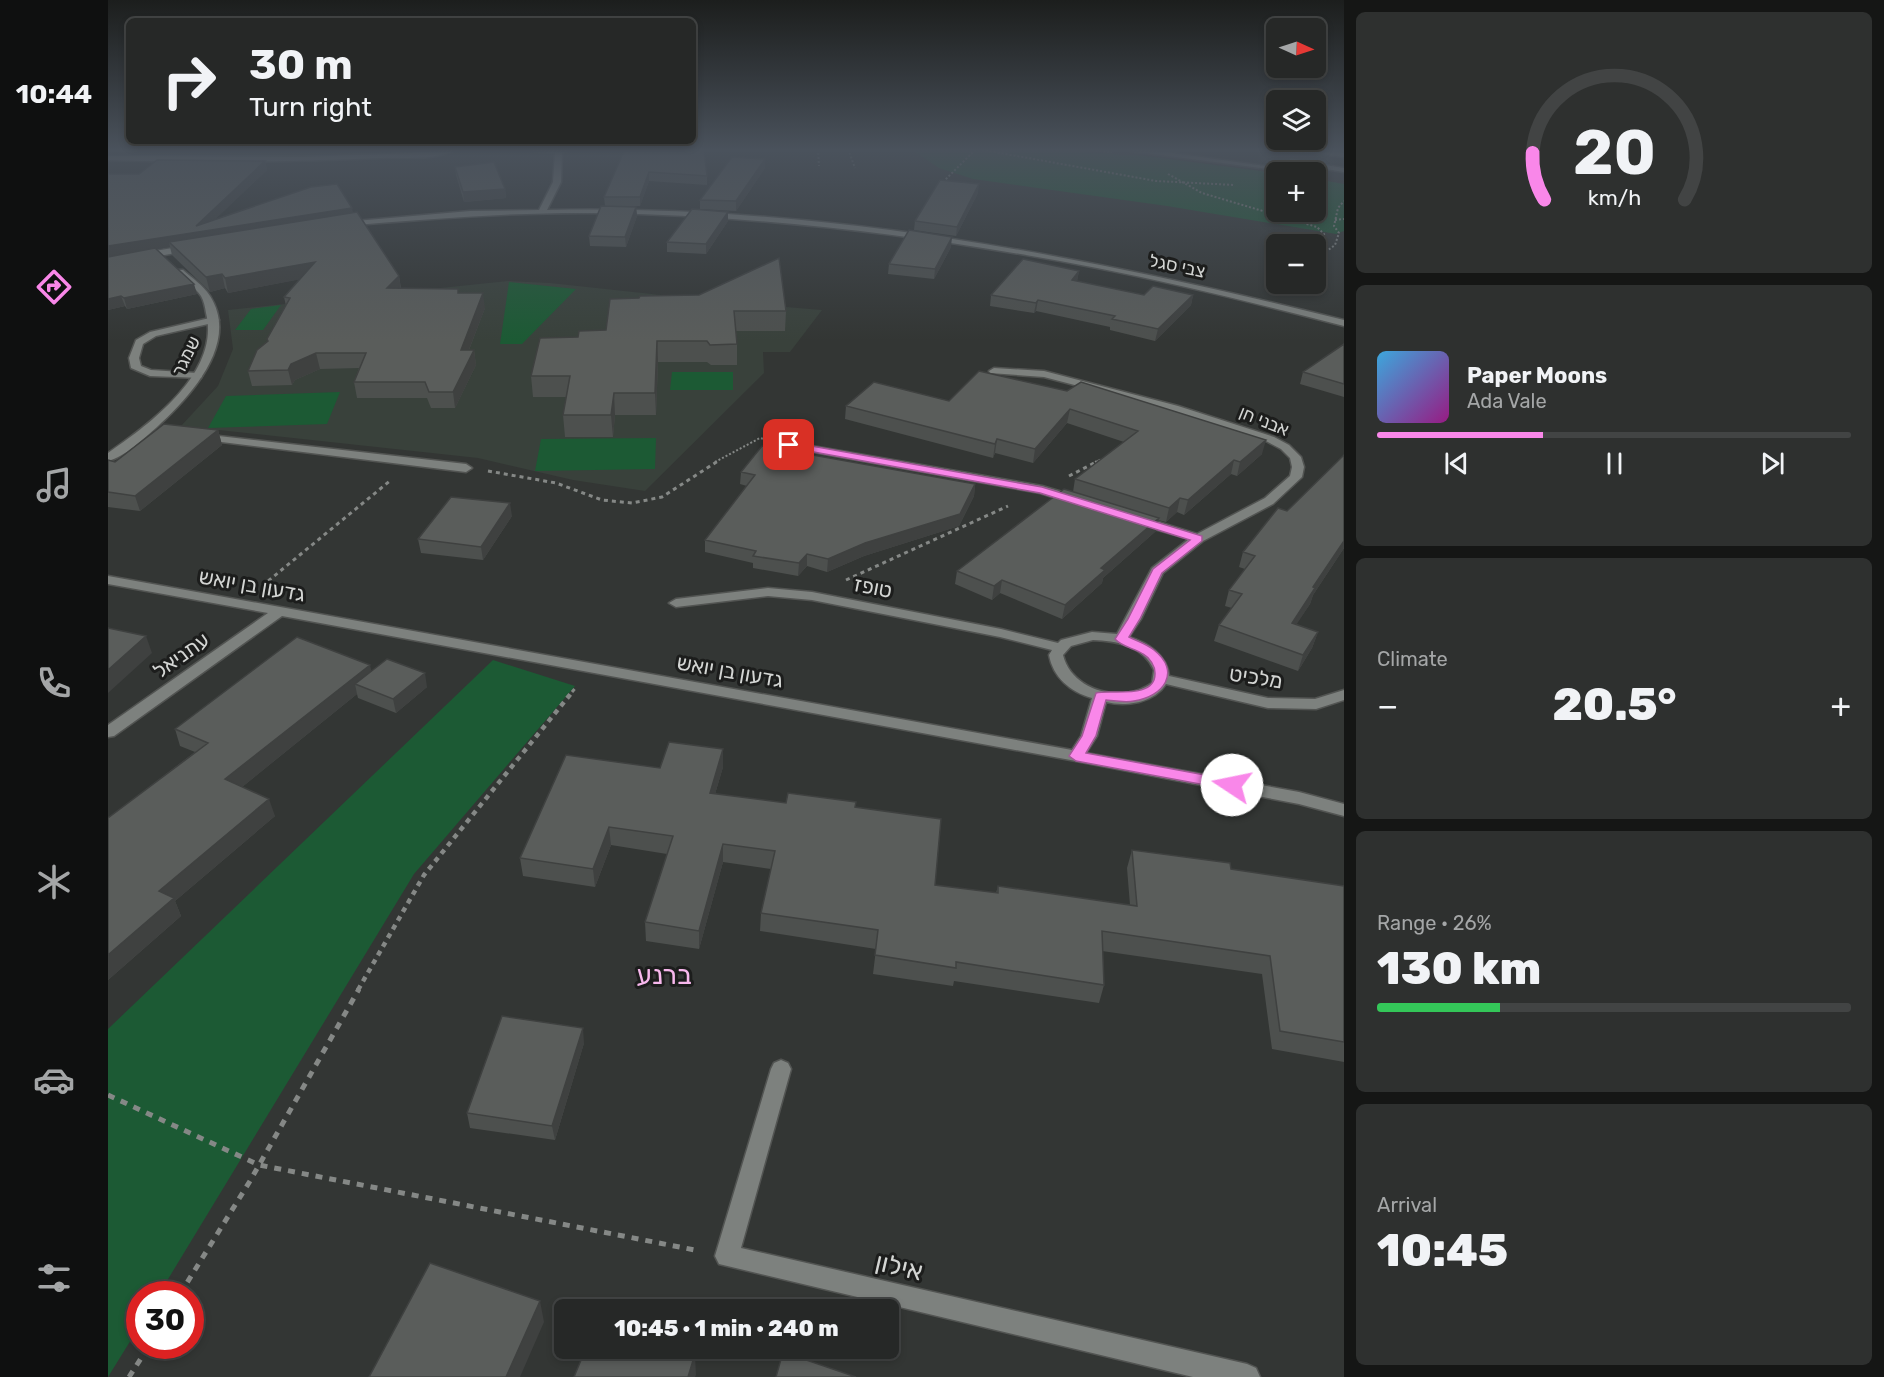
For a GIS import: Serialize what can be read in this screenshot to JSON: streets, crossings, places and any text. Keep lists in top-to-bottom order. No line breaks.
{"streets":{"street":["צבי סגל","שמגר","אבני חן","גדעון בן יואש","טופז","עתניאל","מלכיט","אילון"]},"crossings":[["אבני חן","טופז"],["אבני חן","מלכיט"],["גדעון בן יואש","עתניאל"],["טופז","מלכיט"]],"districts":["ברנע"],"north":"right","page":{"tabs":"10:44","map_buttons":["+","−"],"turn":["30 m","Turn right"],"song":["Paper Moons","Ada Vale"],"tile":["Climate",["Range · 26%","130 km"],["Arrival","10:45"]],"heat":["−","20.5°","+"],"limit":"30","trip":"10:45 · 1 min · 240 m","gauge":["20","km/h"]}}
